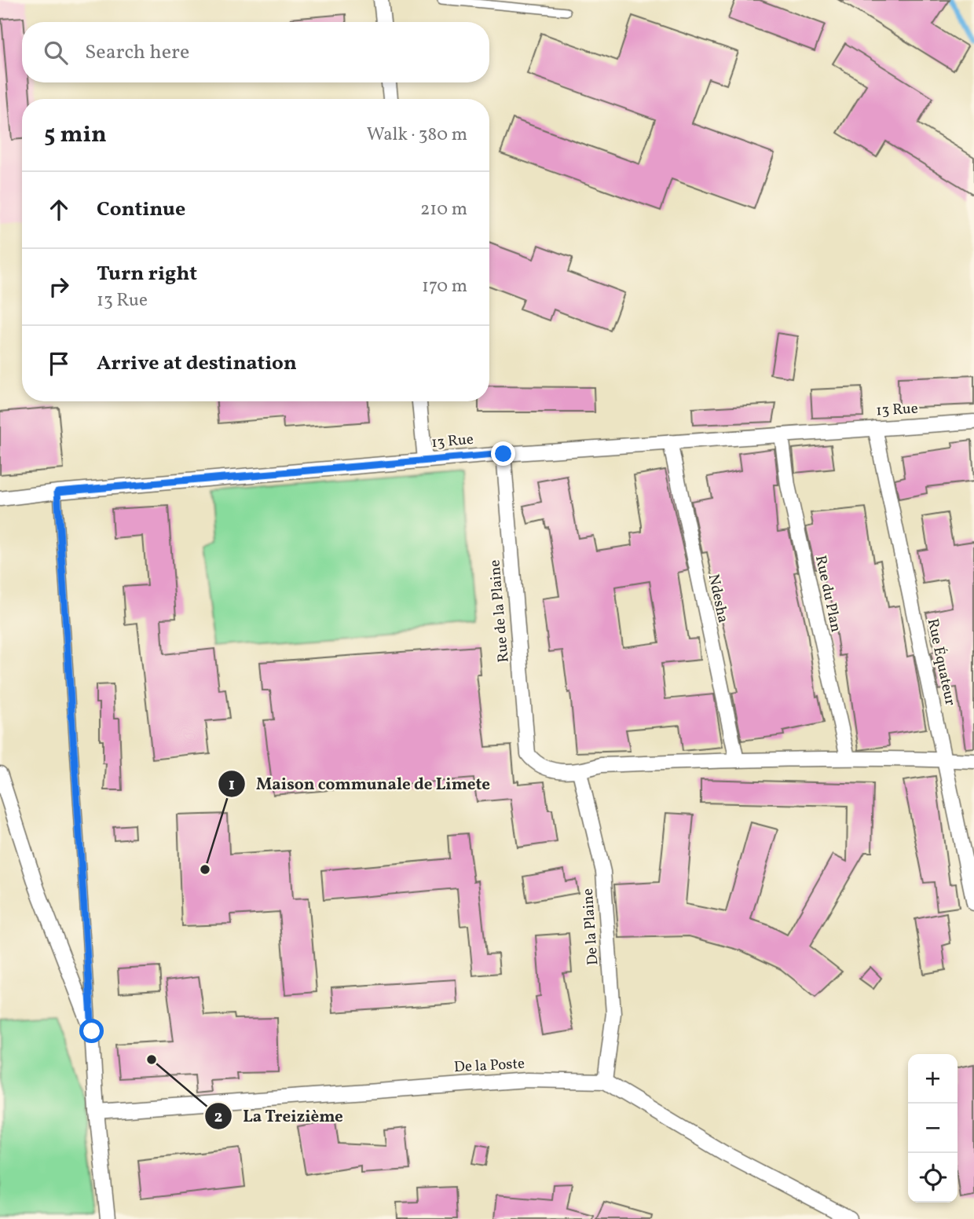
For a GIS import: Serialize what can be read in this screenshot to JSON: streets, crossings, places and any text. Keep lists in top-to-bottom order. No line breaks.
{"streets":{"street":["13 Rue","Rue du Plan","Ndesha","Rue de la Plaine","Rue Équateur","De la Plaine","De la Poste"]},"crossings":[["13 Rue","Rue du Plan"],["13 Rue","Ndesha"],["13 Rue","Rue de la Plaine"],["13 Rue","Rue Équateur"],["Rue de la Plaine","De la Plaine"],["De la Plaine","De la Poste"]],"places":["Maison communale de Limete","La Treizième"],"page":{"search":"Search here","heading":["5 min","Walk · 380 m"],"list":[["Continue","210 m"],["Turn right","13 Rue","170 m"],"Arrive at destination"],"map_buttons":["+","−"]}}
